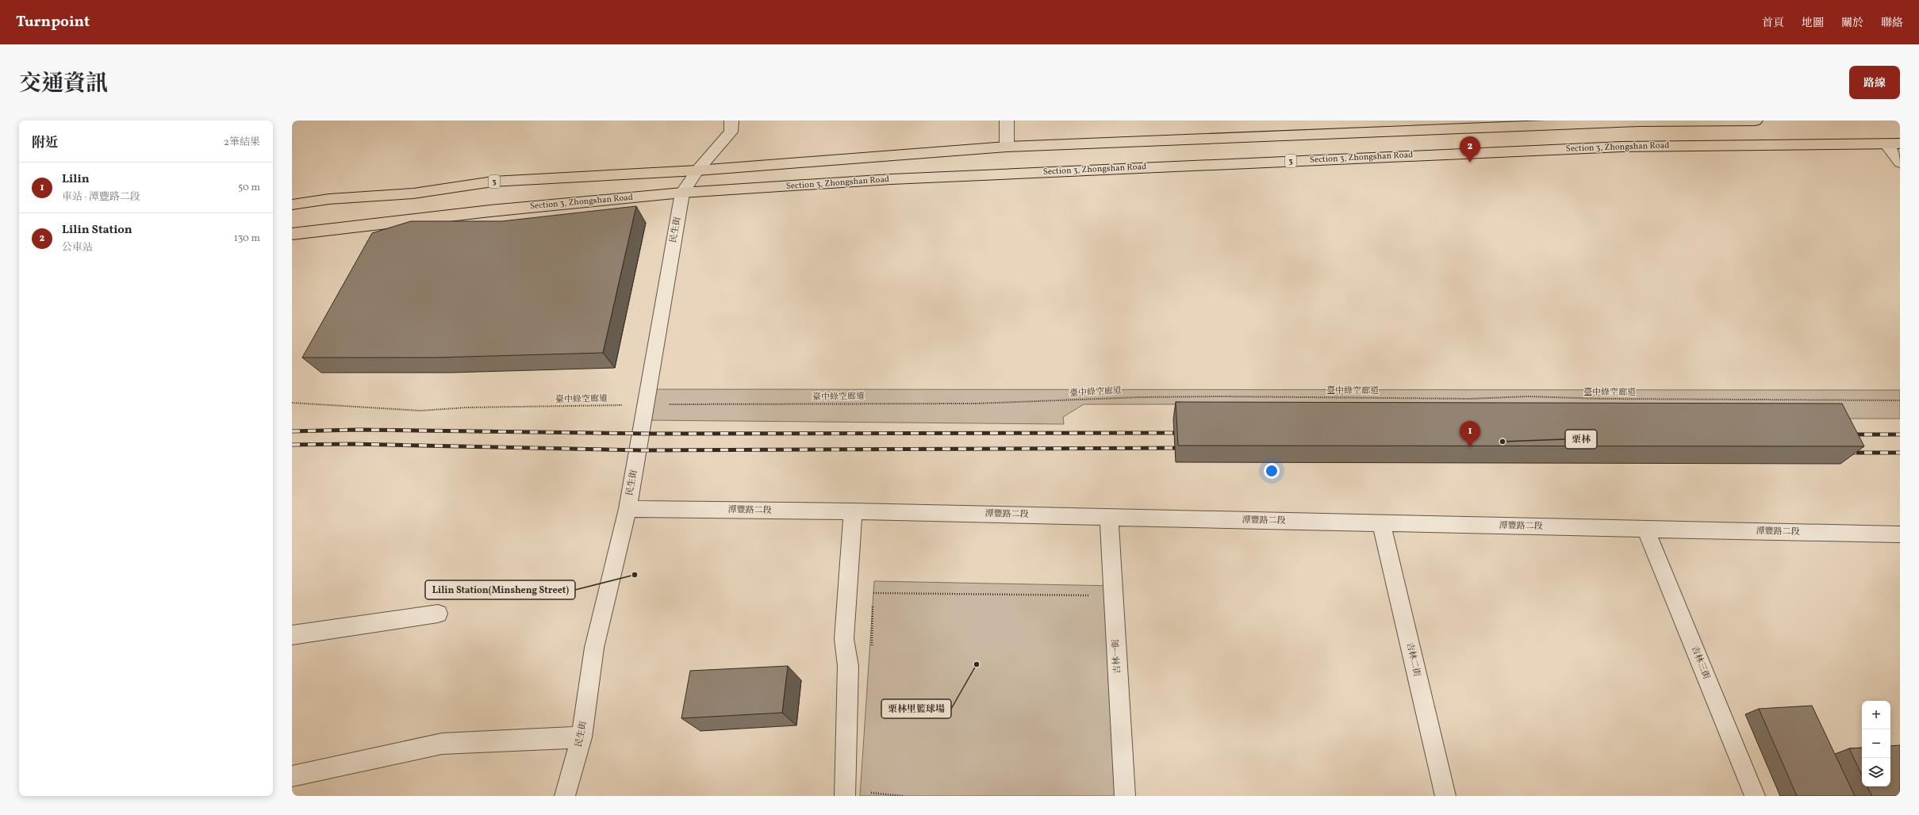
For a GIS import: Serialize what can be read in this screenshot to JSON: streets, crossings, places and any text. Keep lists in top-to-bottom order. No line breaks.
{"streets":{"main road":["Section 3, Zhongshan Road","3"],"street":["民生街","潭豐路二段","吉林一街","吉林二街","吉林三街"],"path":["臺中綠空廊道"]},"crossings":[["Section 3, Zhongshan Road","民生街"],["3","民生街"],["民生街","臺中綠空廊道"],["民生街","潭豐路二段"],["潭豐路二段","吉林一街"],["潭豐路二段","吉林二街"],["潭豐路二段","吉林三街"]],"places":["栗林","Lilin Station(Minsheng Street)","栗林里籃球場"],"page":{"header":"Turnpoint","nav":["首頁","地圖","關於","聯絡"],"title":"交通資訊","buttons":"路線","heading":["附近","2筆結果"],"pins":["2","1"],"list":[{"mark":"1","name":"Lilin","note":"車站 · 潭豐路二段","value":"50 m"},{"mark":"2","name":"Lilin Station","note":"公車站","value":"130 m"}],"map_buttons":["+","−"]}}
